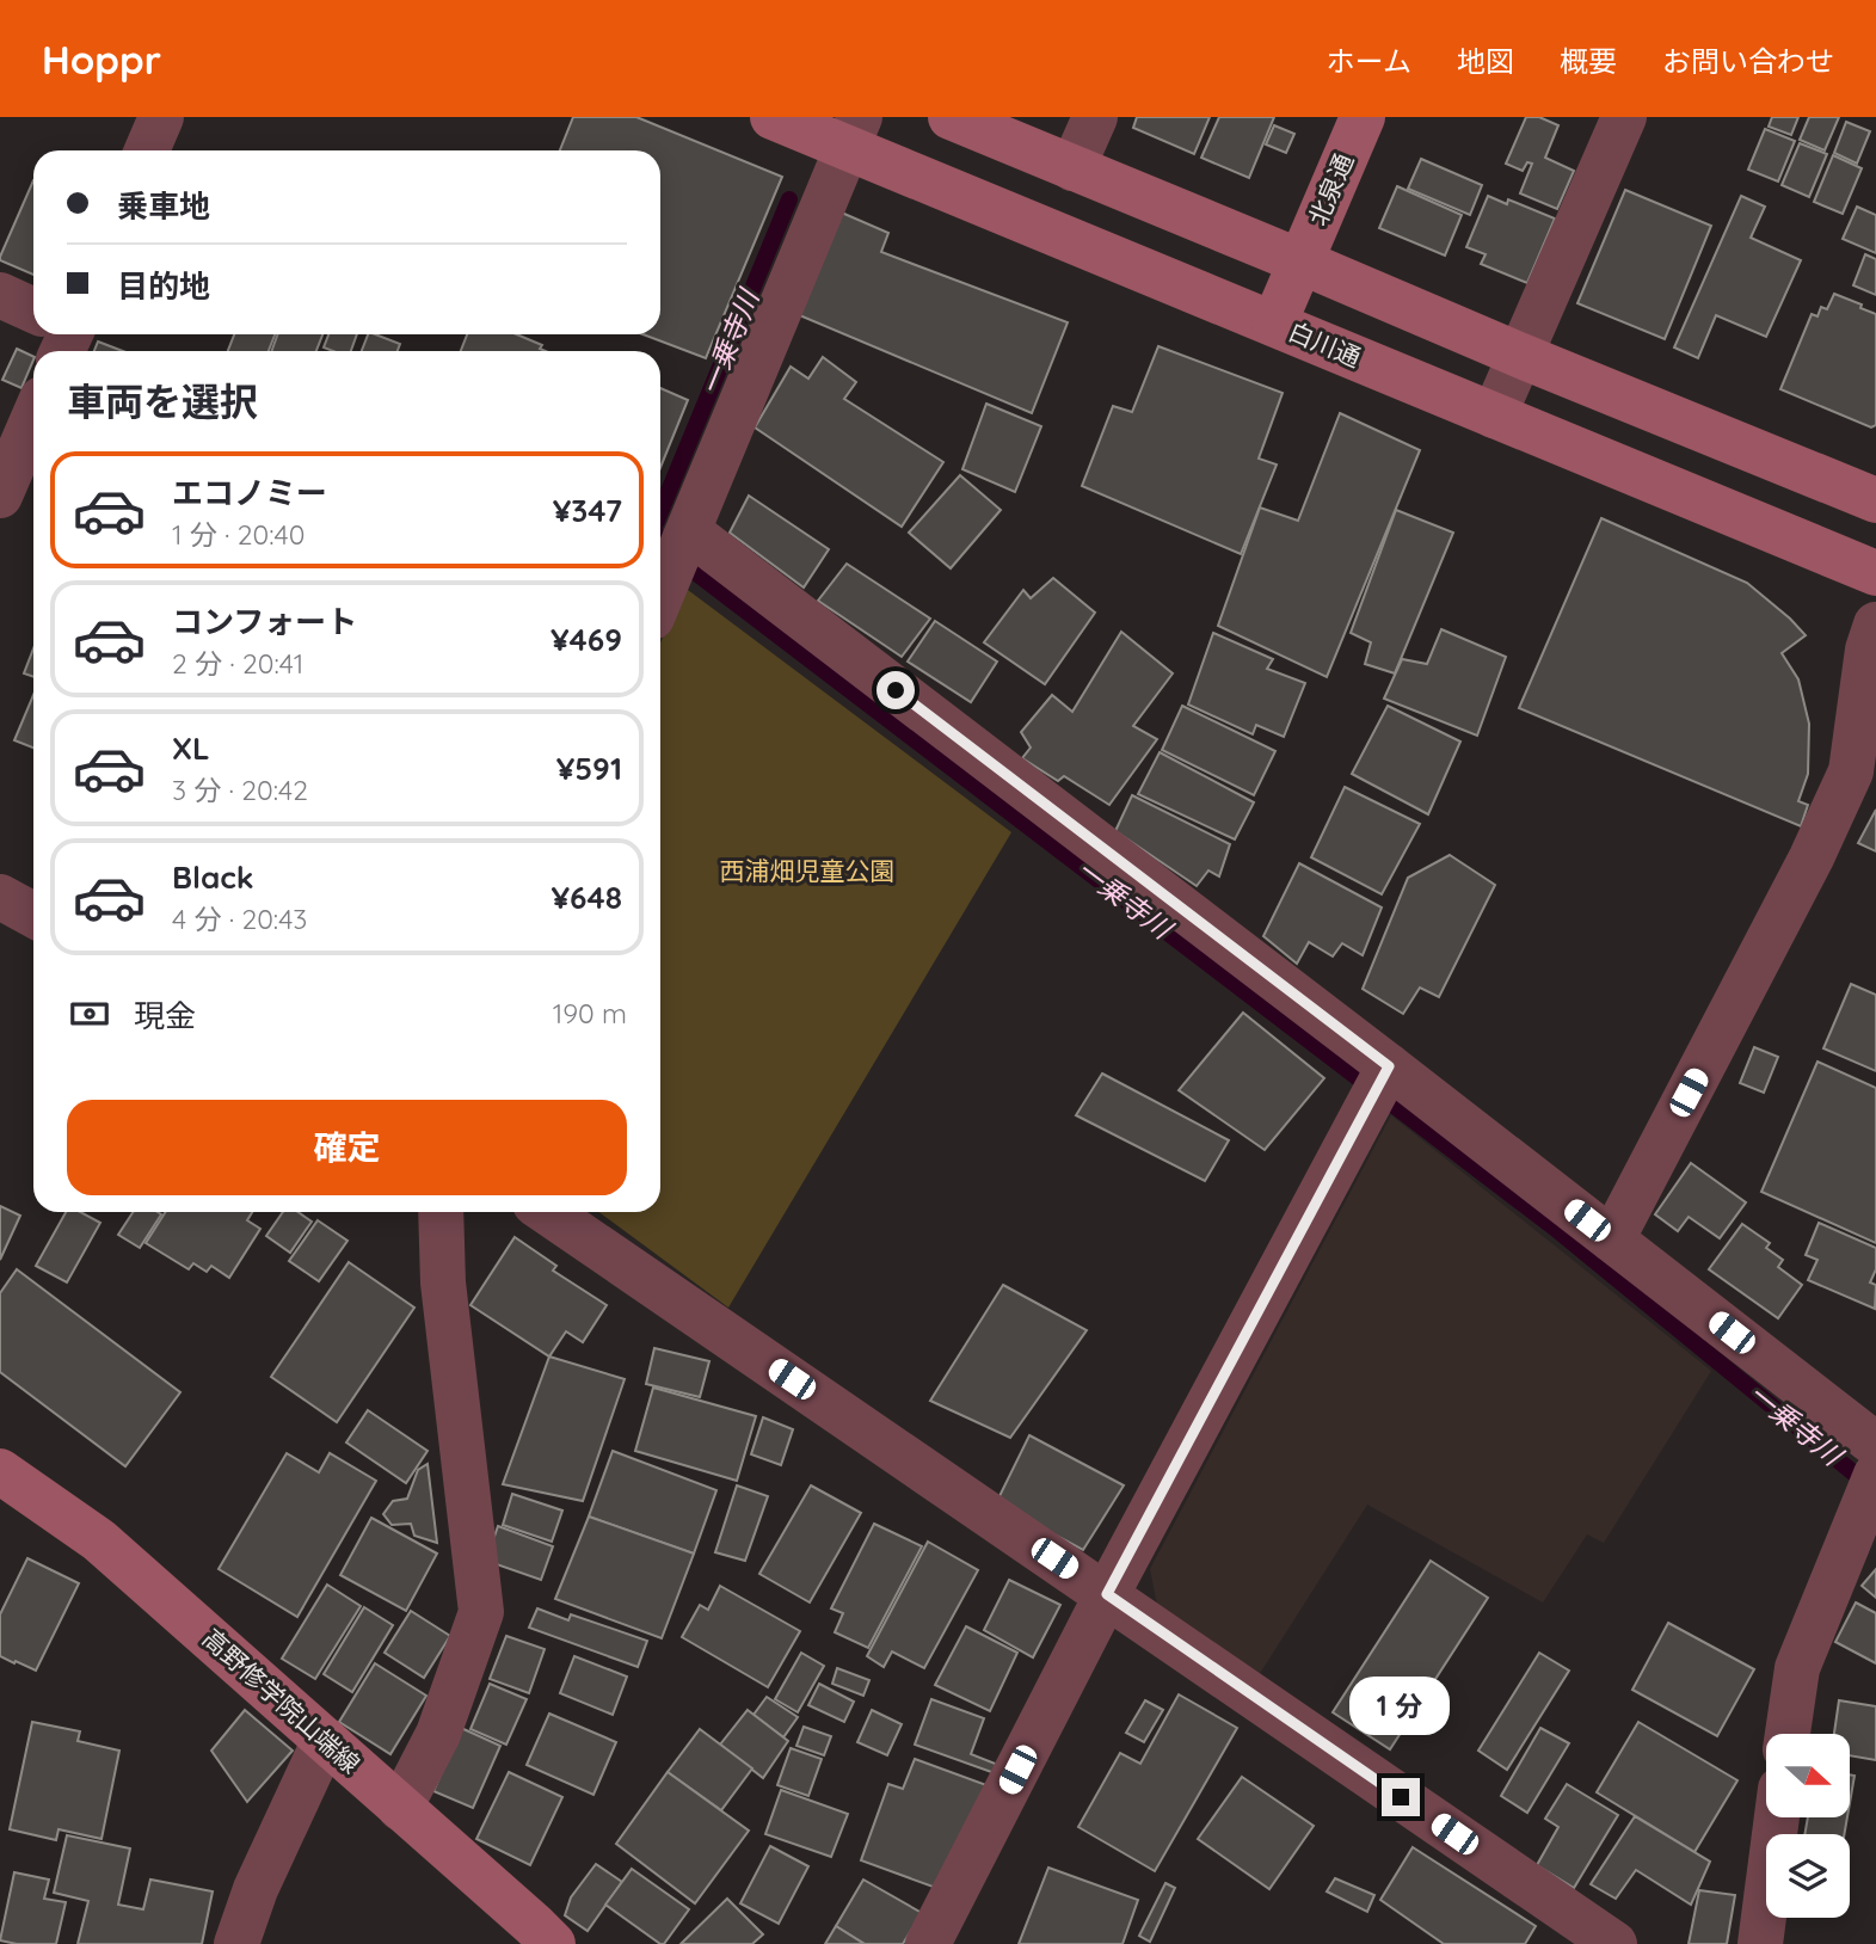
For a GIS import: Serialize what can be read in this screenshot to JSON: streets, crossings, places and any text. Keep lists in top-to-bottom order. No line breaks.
{"streets":{"street":["北泉通","白川通","高野修学院山端線"]},"crossings":[["北泉通","白川通"]],"water":["一乗寺川"],"parks":["西浦畑児童公園"],"north":"right","page":{"header":"Hoppr","nav":["ホーム","地図","概要","お問い合わせ"],"banner":["乗車地","目的地"],"heading":"車両を選択","list":[{"name":"エコノミー","note":"1 分 · 20:40","value":"¥347"},{"name":"コンフォート","note":"2 分 · 20:41","value":"¥469"},{"name":"XL","note":"3 分 · 20:42","value":"¥591"},{"name":"Black","note":"4 分 · 20:43","value":"¥648"}],"pay":["現金","190 m"],"buttons":"確定","bubble":"1 分"}}
